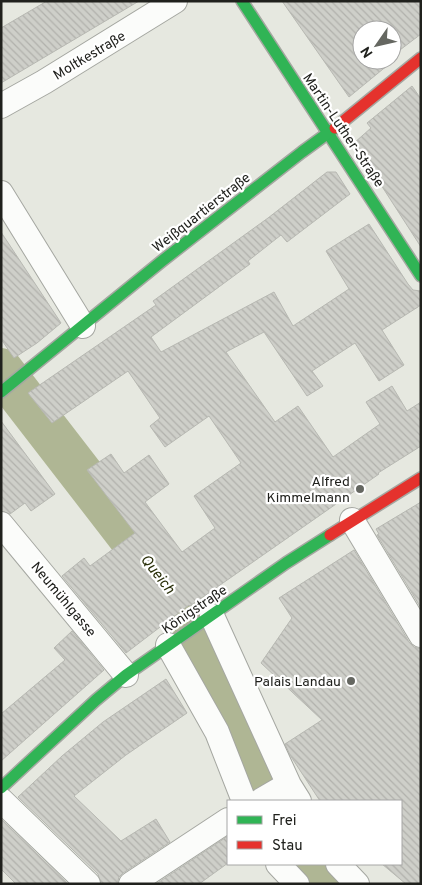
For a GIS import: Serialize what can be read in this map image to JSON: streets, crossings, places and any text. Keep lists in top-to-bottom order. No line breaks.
{"streets":{"street":["Moltkestraße","Martin-Luther-Straße","Weißquartierstraße","Neumühlgasse","Königstraße"]},"crossings":[["Martin-Luther-Straße","Weißquartierstraße"],["Neumühlgasse","Königstraße"]],"water":["Queich"],"places":["Alfred Kimmelmann","Palais Landau"],"legend":["Frei","Stau"],"north":"bottom left"}
